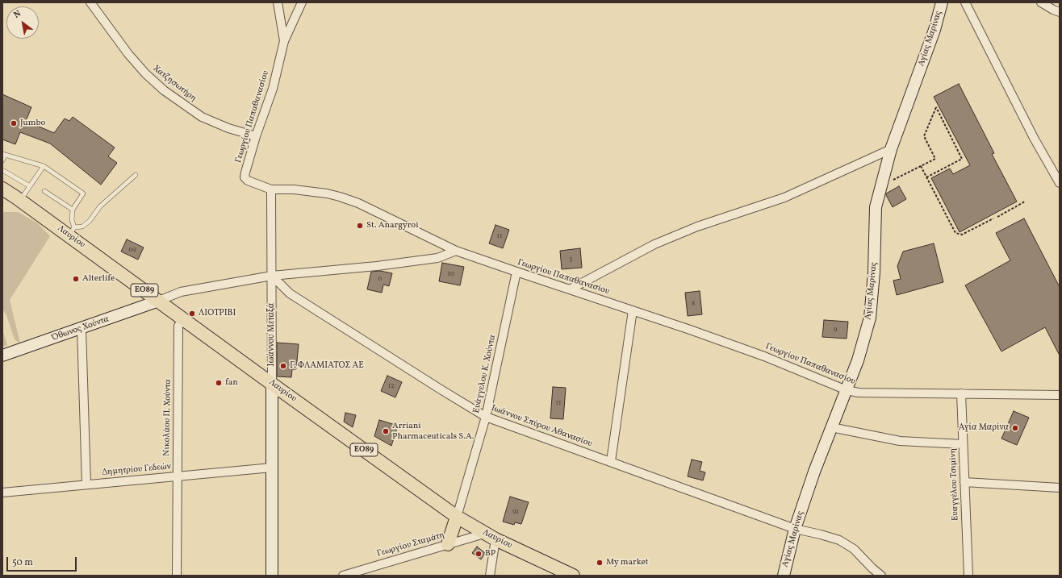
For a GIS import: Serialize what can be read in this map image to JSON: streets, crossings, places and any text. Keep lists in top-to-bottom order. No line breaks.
{"streets":{"main road":["Λαυρίου","ΕΟ89"],"street":["Αγίας Μαρίνας","Χατζησωτήρη","Γεωργίου Παπαθανασίου","Όθωνος Χούντα","Ιωάννου Μεταξά","Ευάγγελου Κ. Χούντα","Νικολάου Π. Χούντα","Ιωάννου Σπύρου Αθανασίου","Δημητρίου Γεδεών","Ευαγγέλου Τσιμίνη","Γεωργίου Σταμάτη"]},"crossings":[["Αγίας Μαρίνας","Γεωργίου Παπαθανασίου"],["Αγίας Μαρίνας","Ιωάννου Σπύρου Αθανασίου"],["Χατζησωτήρη","Γεωργίου Παπαθανασίου"],["Γεωργίου Παπαθανασίου","Ιωάννου Μεταξά"],["Γεωργίου Παπαθανασίου","Ευάγγελου Κ. Χούντα"],["Γεωργίου Παπαθανασίου","Ευαγγέλου Τσιμίνη"],["Λαυρίου","Όθωνος Χούντα"],["Λαυρίου","Ιωάννου Μεταξά"],["Λαυρίου","Ευάγγελου Κ. Χούντα"],["Λαυρίου","Νικολάου Π. Χούντα"],["Λαυρίου","Γεωργίου Σταμάτη"],["Ιωάννου Μεταξά","Ιωάννου Σπύρου Αθανασίου"],["Ιωάννου Μεταξά","Δημητρίου Γεδεών"],["Ευάγγελου Κ. Χούντα","Ιωάννου Σπύρου Αθανασίου"],["Νικολάου Π. Χούντα","Δημητρίου Γεδεών"]],"places":["Jumbo","St. Anargyroi","Alterlife","ΛΙΟΤΡΙΒΙ","Γ. ΦΛΑΜΙΑΤΟΣ ΑΕ","fan","Αγία Μαρίνα","Arriani Pharmaceuticals S.A.","BP","My market"],"house_numbers":["11","69","3","10","6","8","9","12","11","91"],"scale_bar":"50 m","north":"top left"}
